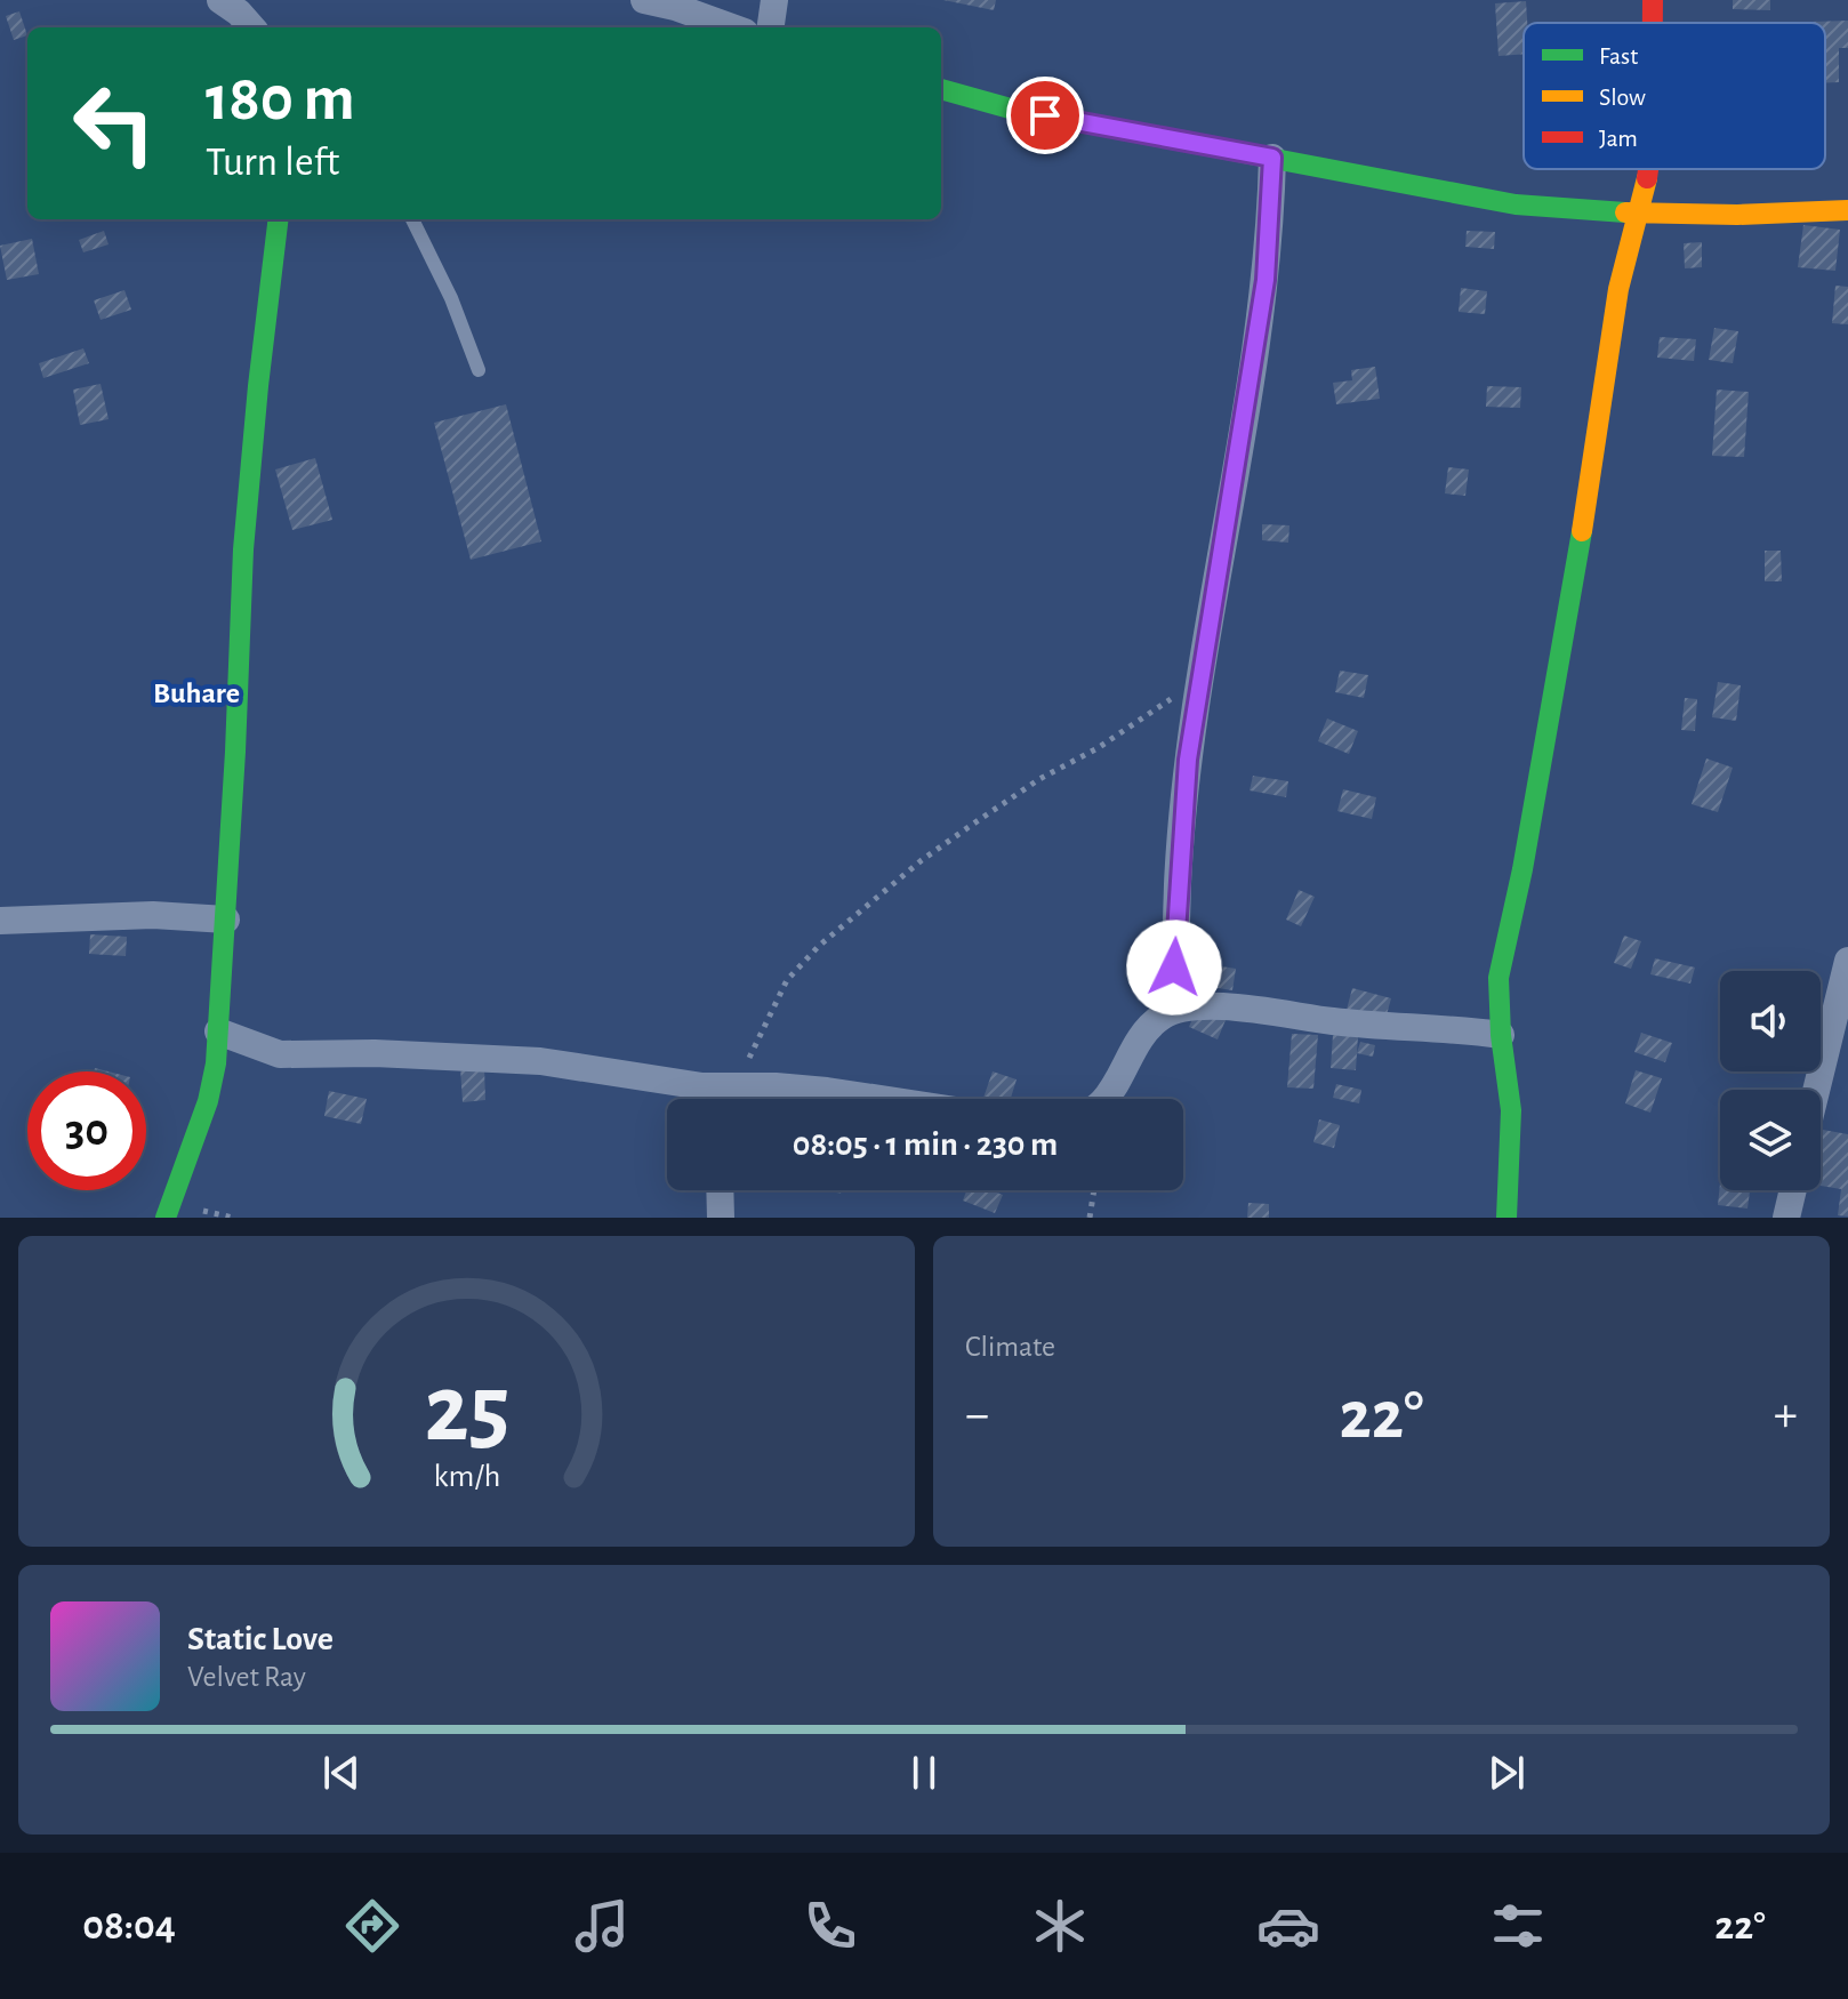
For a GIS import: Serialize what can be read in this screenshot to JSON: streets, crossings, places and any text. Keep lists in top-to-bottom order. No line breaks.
{"districts":["Buhare"],"legend":["Fast","Slow","Jam"],"page":{"turn":["180 m","Turn left"],"limit":"30","trip":"08:05 · 1 min · 230 m","tile":"Climate","heat":["−","22°","+"],"song":["Static Love","Velvet Ray"],"tabs":["08:04","22°"],"gauge":["25","km/h"]}}
